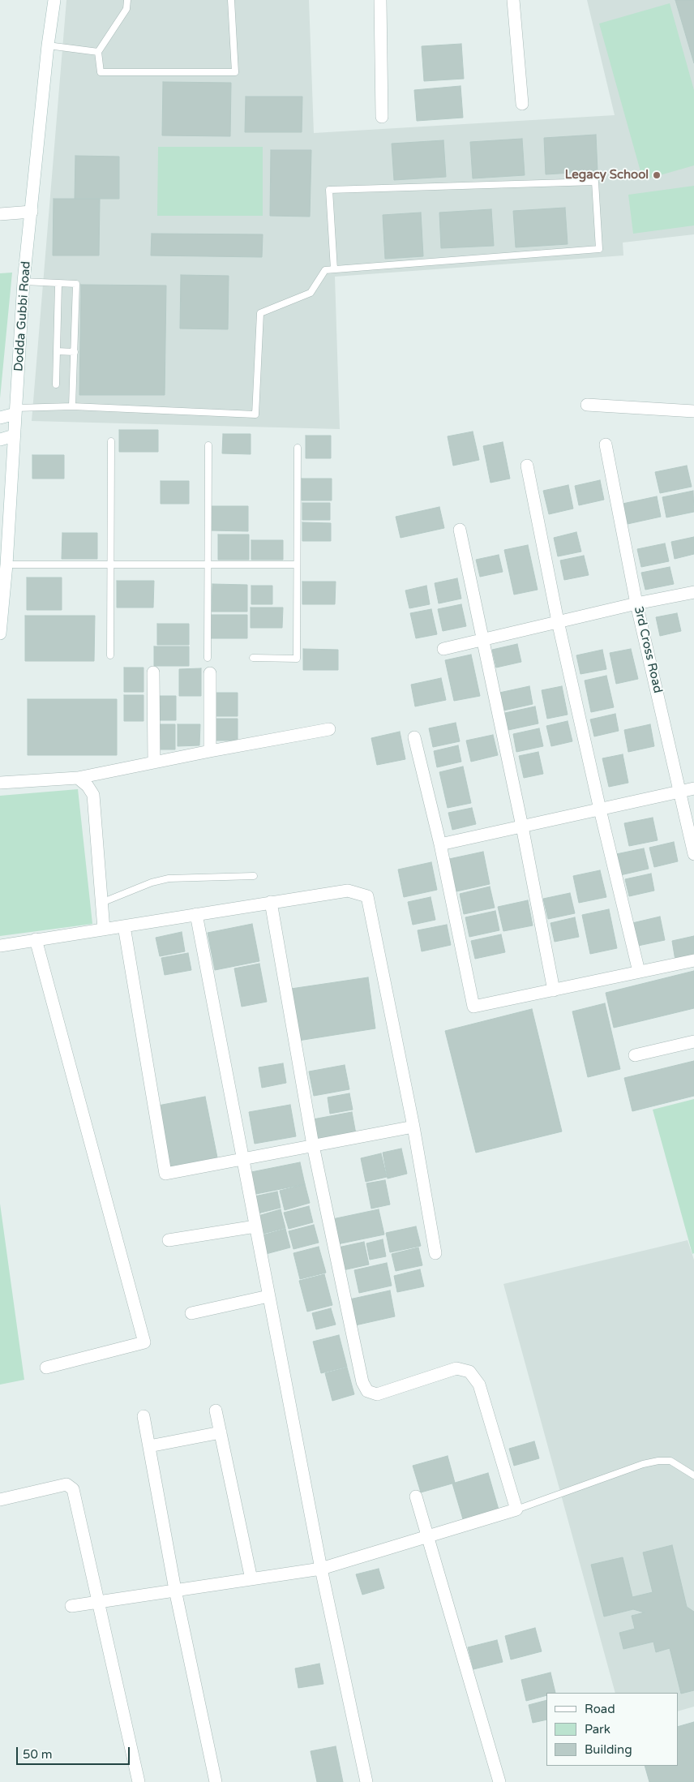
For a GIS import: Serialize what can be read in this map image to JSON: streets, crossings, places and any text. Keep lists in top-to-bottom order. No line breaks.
{"streets":{"street":["Dodda Gubbi Road","3rd Cross Road"]},"places":["Legacy School"],"legend":["Road","Park","Building"],"scale_bar":"50 m"}
